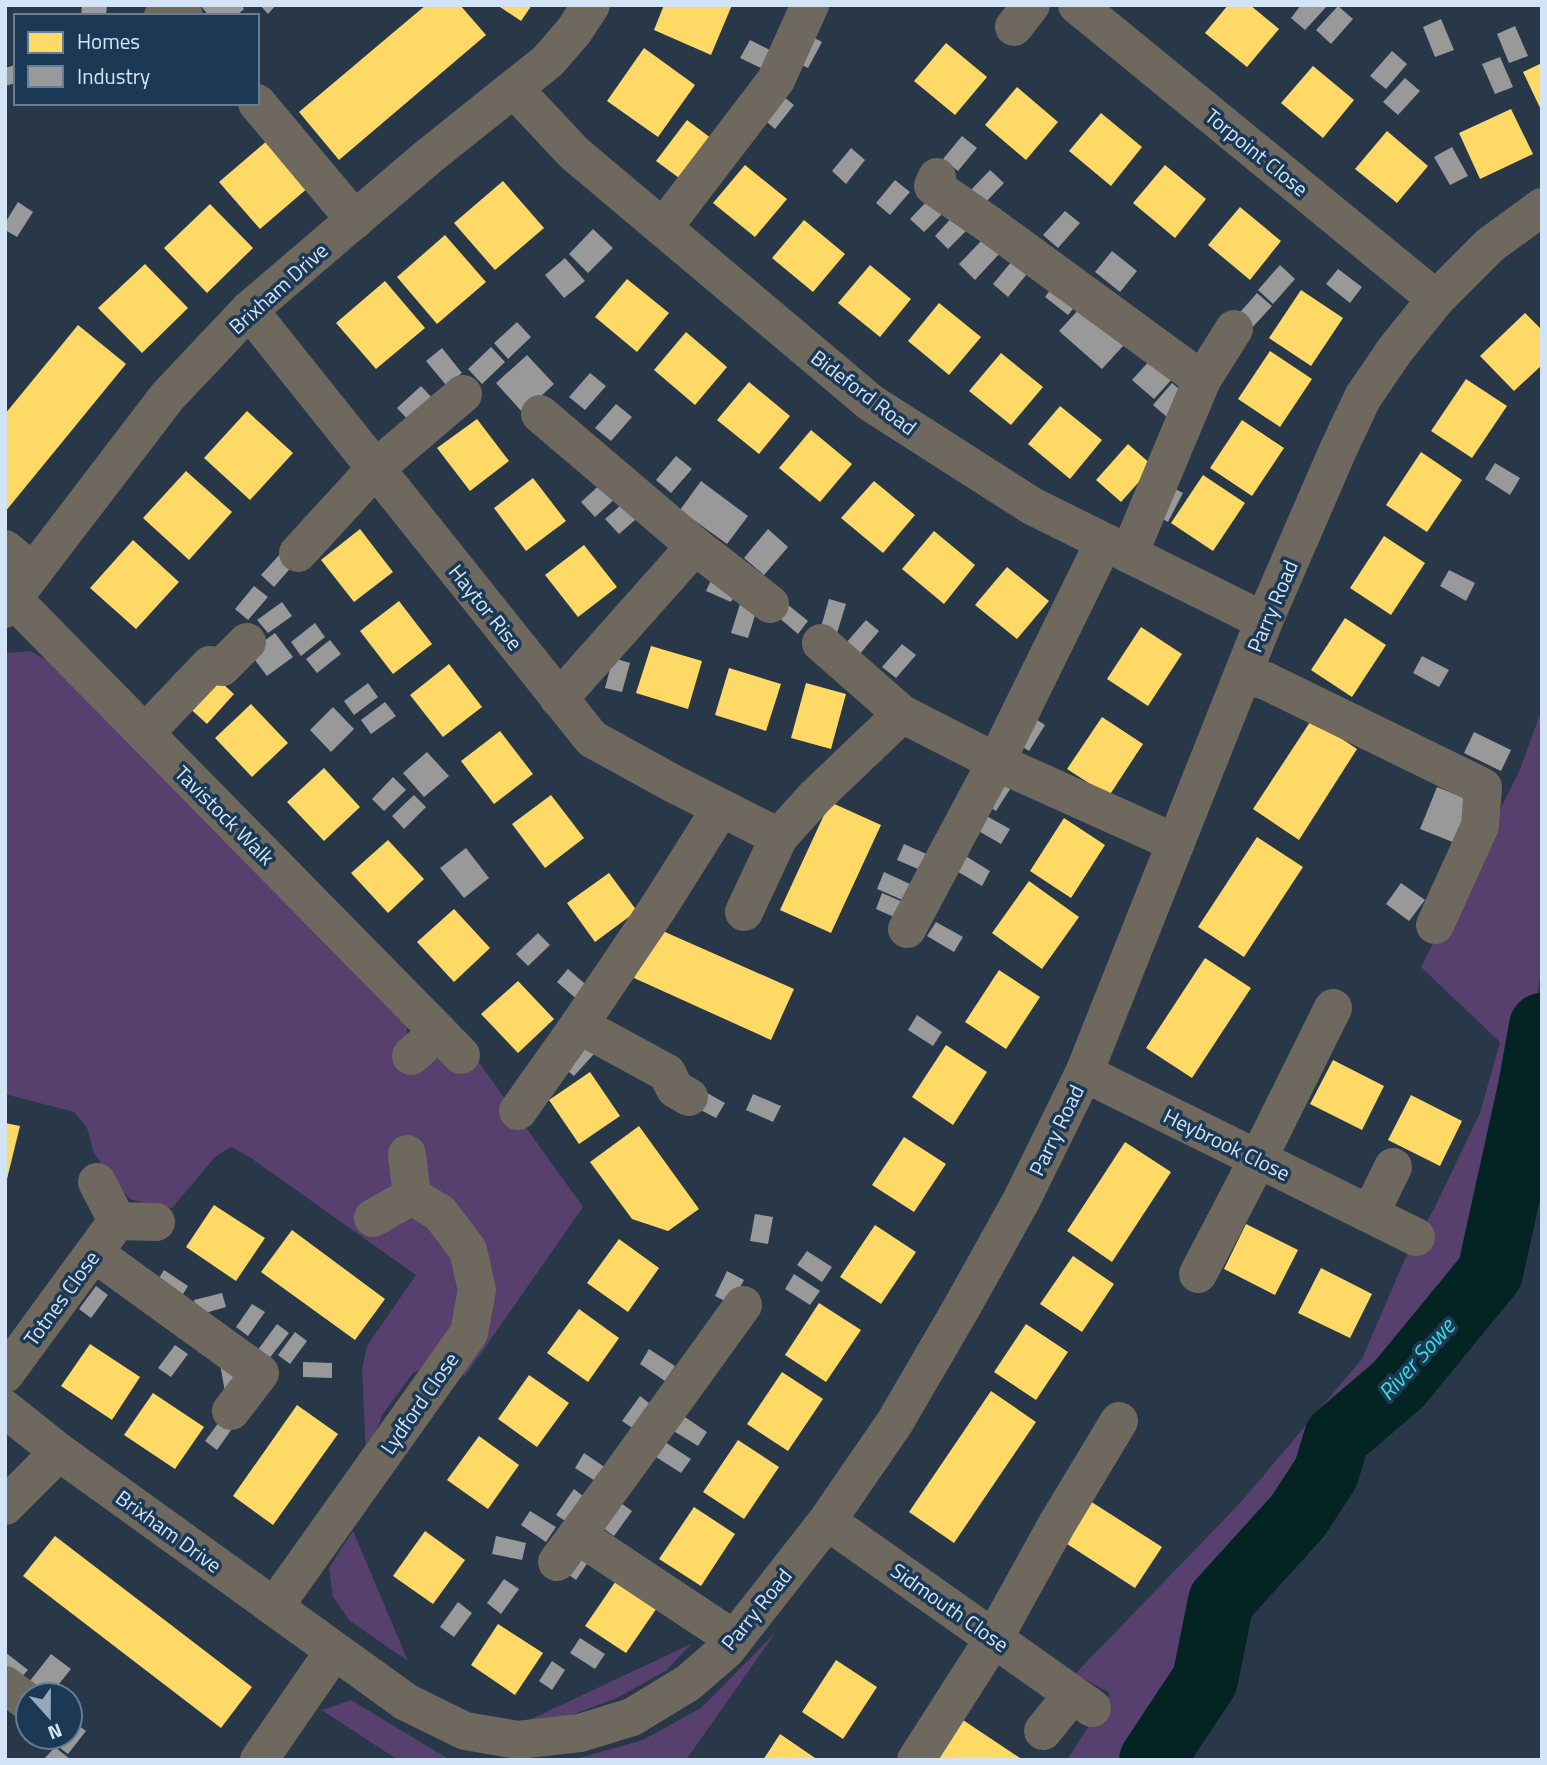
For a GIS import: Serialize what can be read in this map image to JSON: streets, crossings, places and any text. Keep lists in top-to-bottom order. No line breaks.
{"streets":{"street":["Torpoint Close","Brixham Drive","Bideford Road","Parry Road","Haytor Rise","Tavistock Walk","Heybrook Close","Totnes Close","Lydford Close","Sidmouth Close"]},"crossings":[["Torpoint Close","Parry Road"],["Brixham Drive","Bideford Road"],["Brixham Drive","Parry Road"],["Brixham Drive","Haytor Rise"],["Brixham Drive","Tavistock Walk"],["Brixham Drive","Lydford Close"],["Bideford Road","Parry Road"],["Parry Road","Heybrook Close"],["Parry Road","Sidmouth Close"]],"water":["River Sowe"],"legend":["Homes","Industry"],"north":"bottom"}
